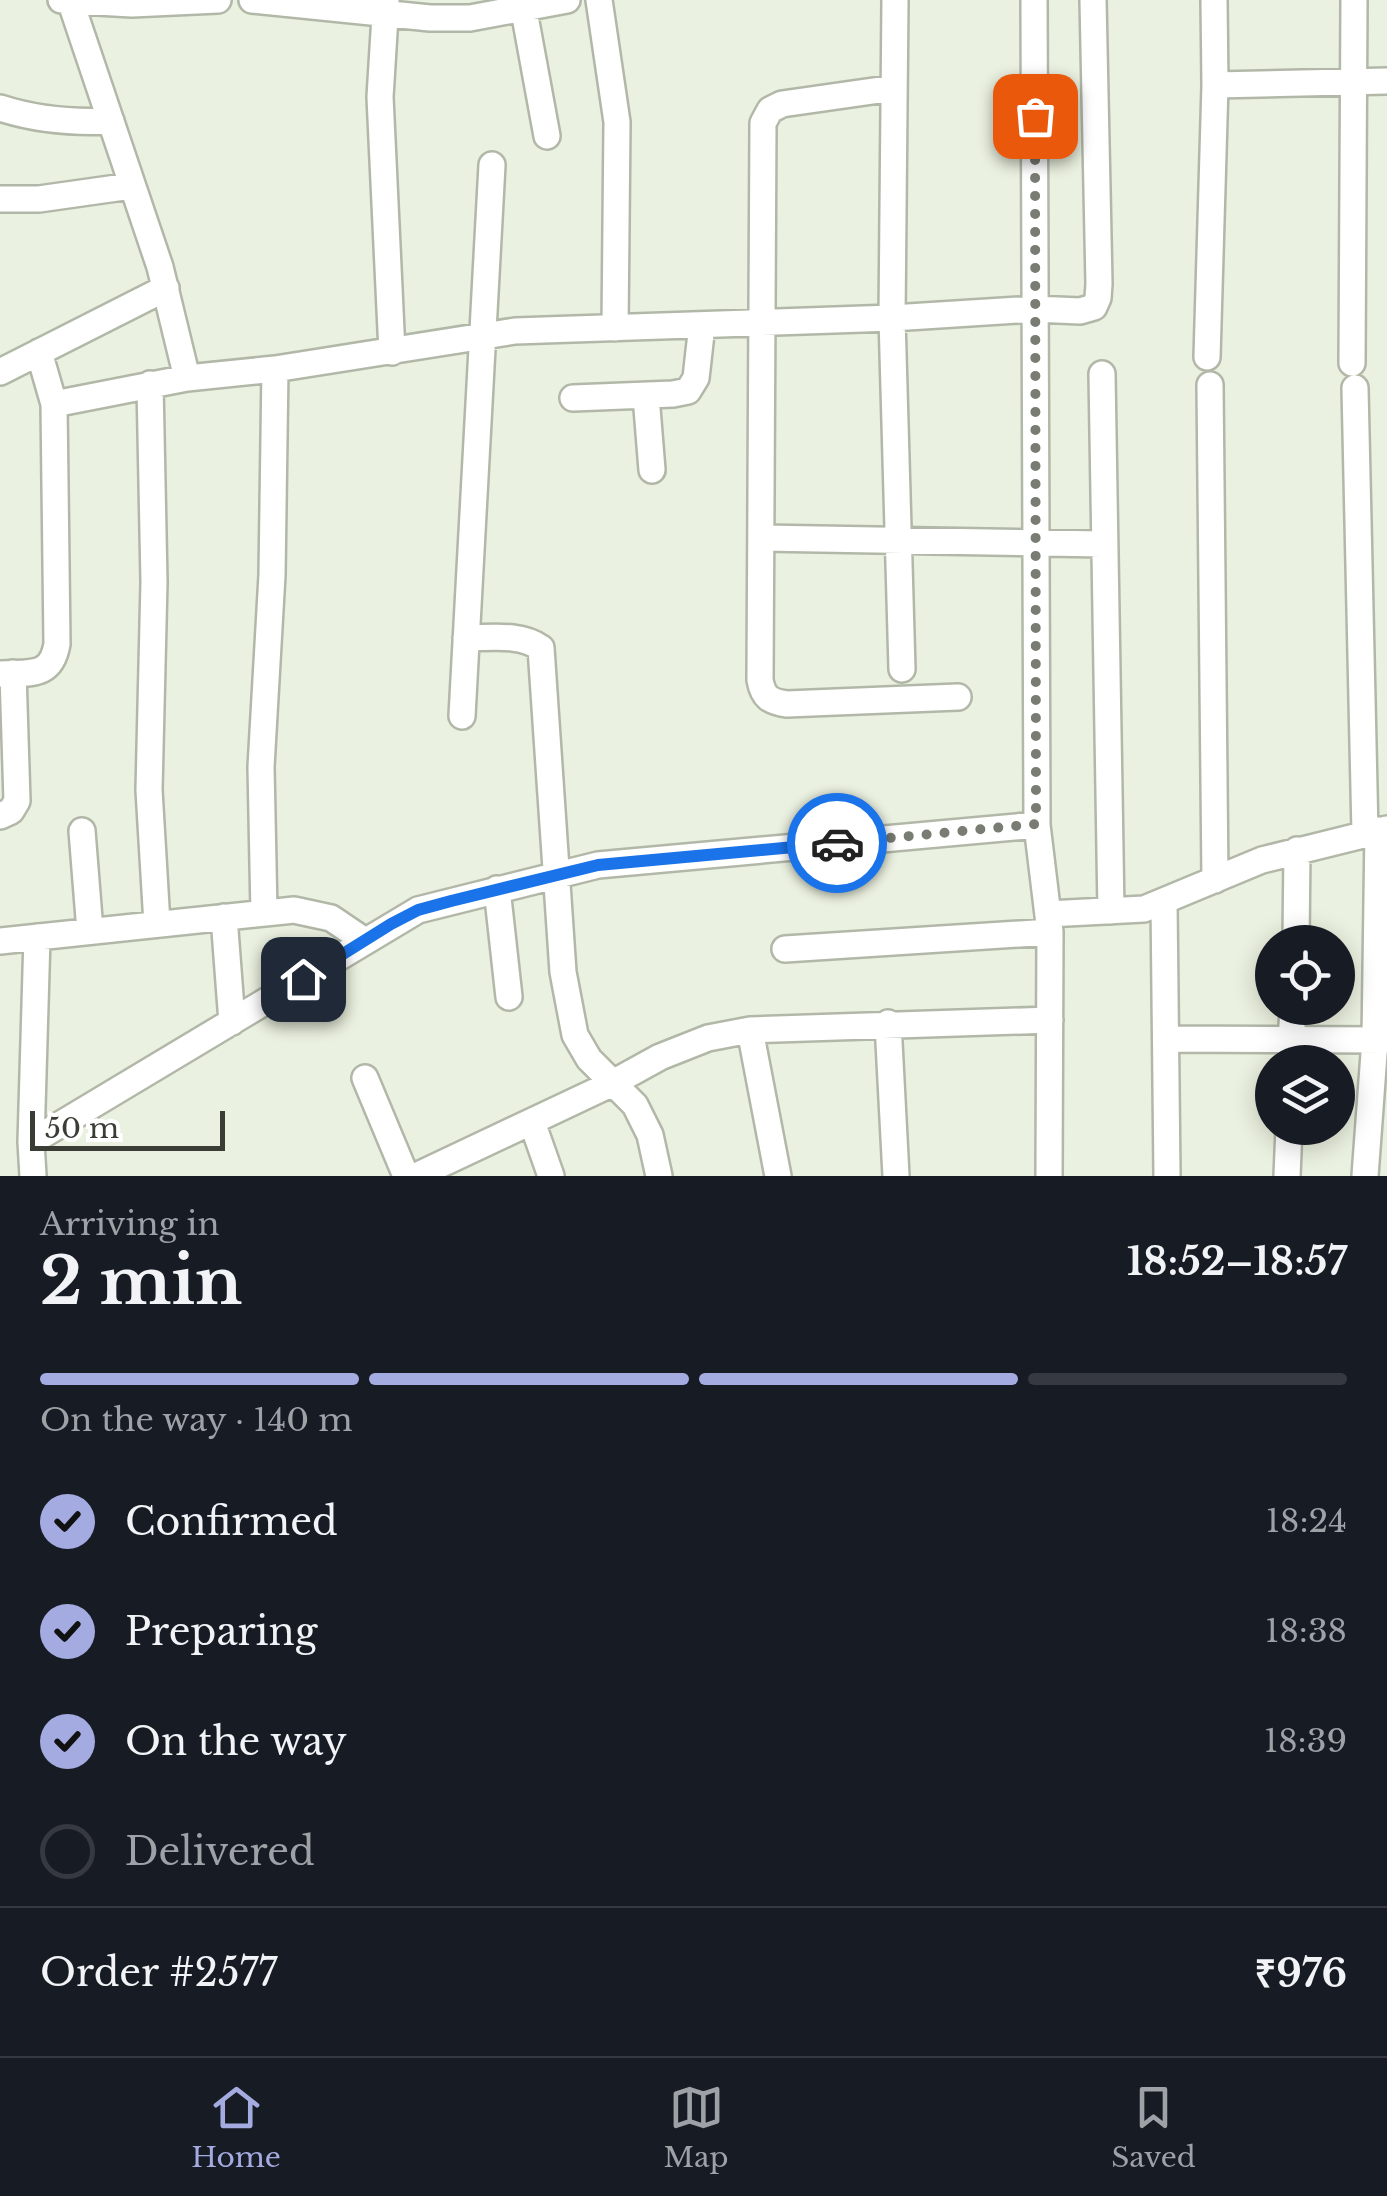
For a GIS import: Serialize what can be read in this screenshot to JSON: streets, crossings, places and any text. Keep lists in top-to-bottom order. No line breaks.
{"scale_bar":"50 m","page":{"scale":"50 m","heading":["2 min","Arriving in","18:52–18:57"],"panel":["Order #2577","₹976"],"bar":"On the way · 140 m","list":[["Confirmed","18:24"],["Preparing","18:38"],["On the way","18:39"],"Delivered"],"tabs":["Home","Map","Saved"]}}
